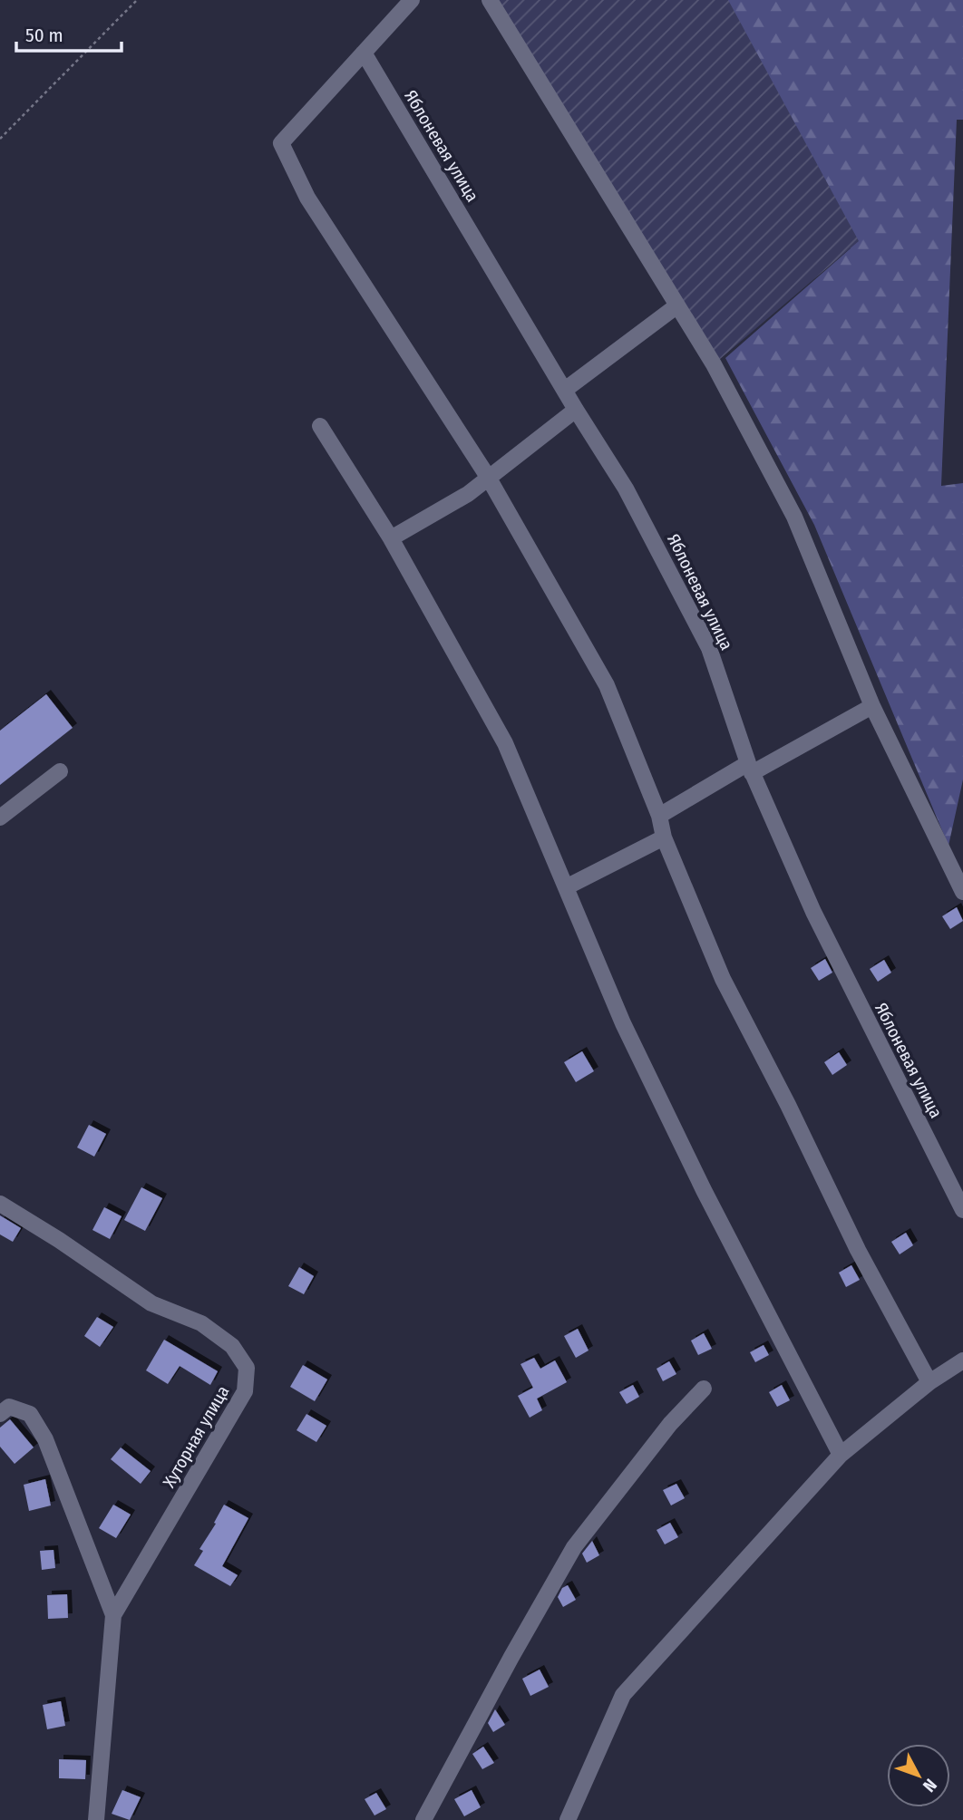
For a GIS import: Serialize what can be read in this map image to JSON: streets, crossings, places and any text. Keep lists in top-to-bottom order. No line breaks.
{"streets":{"street":["Яблоневая улица","Хуторная улица"]},"scale_bar":"50 m","north":"bottom right"}
